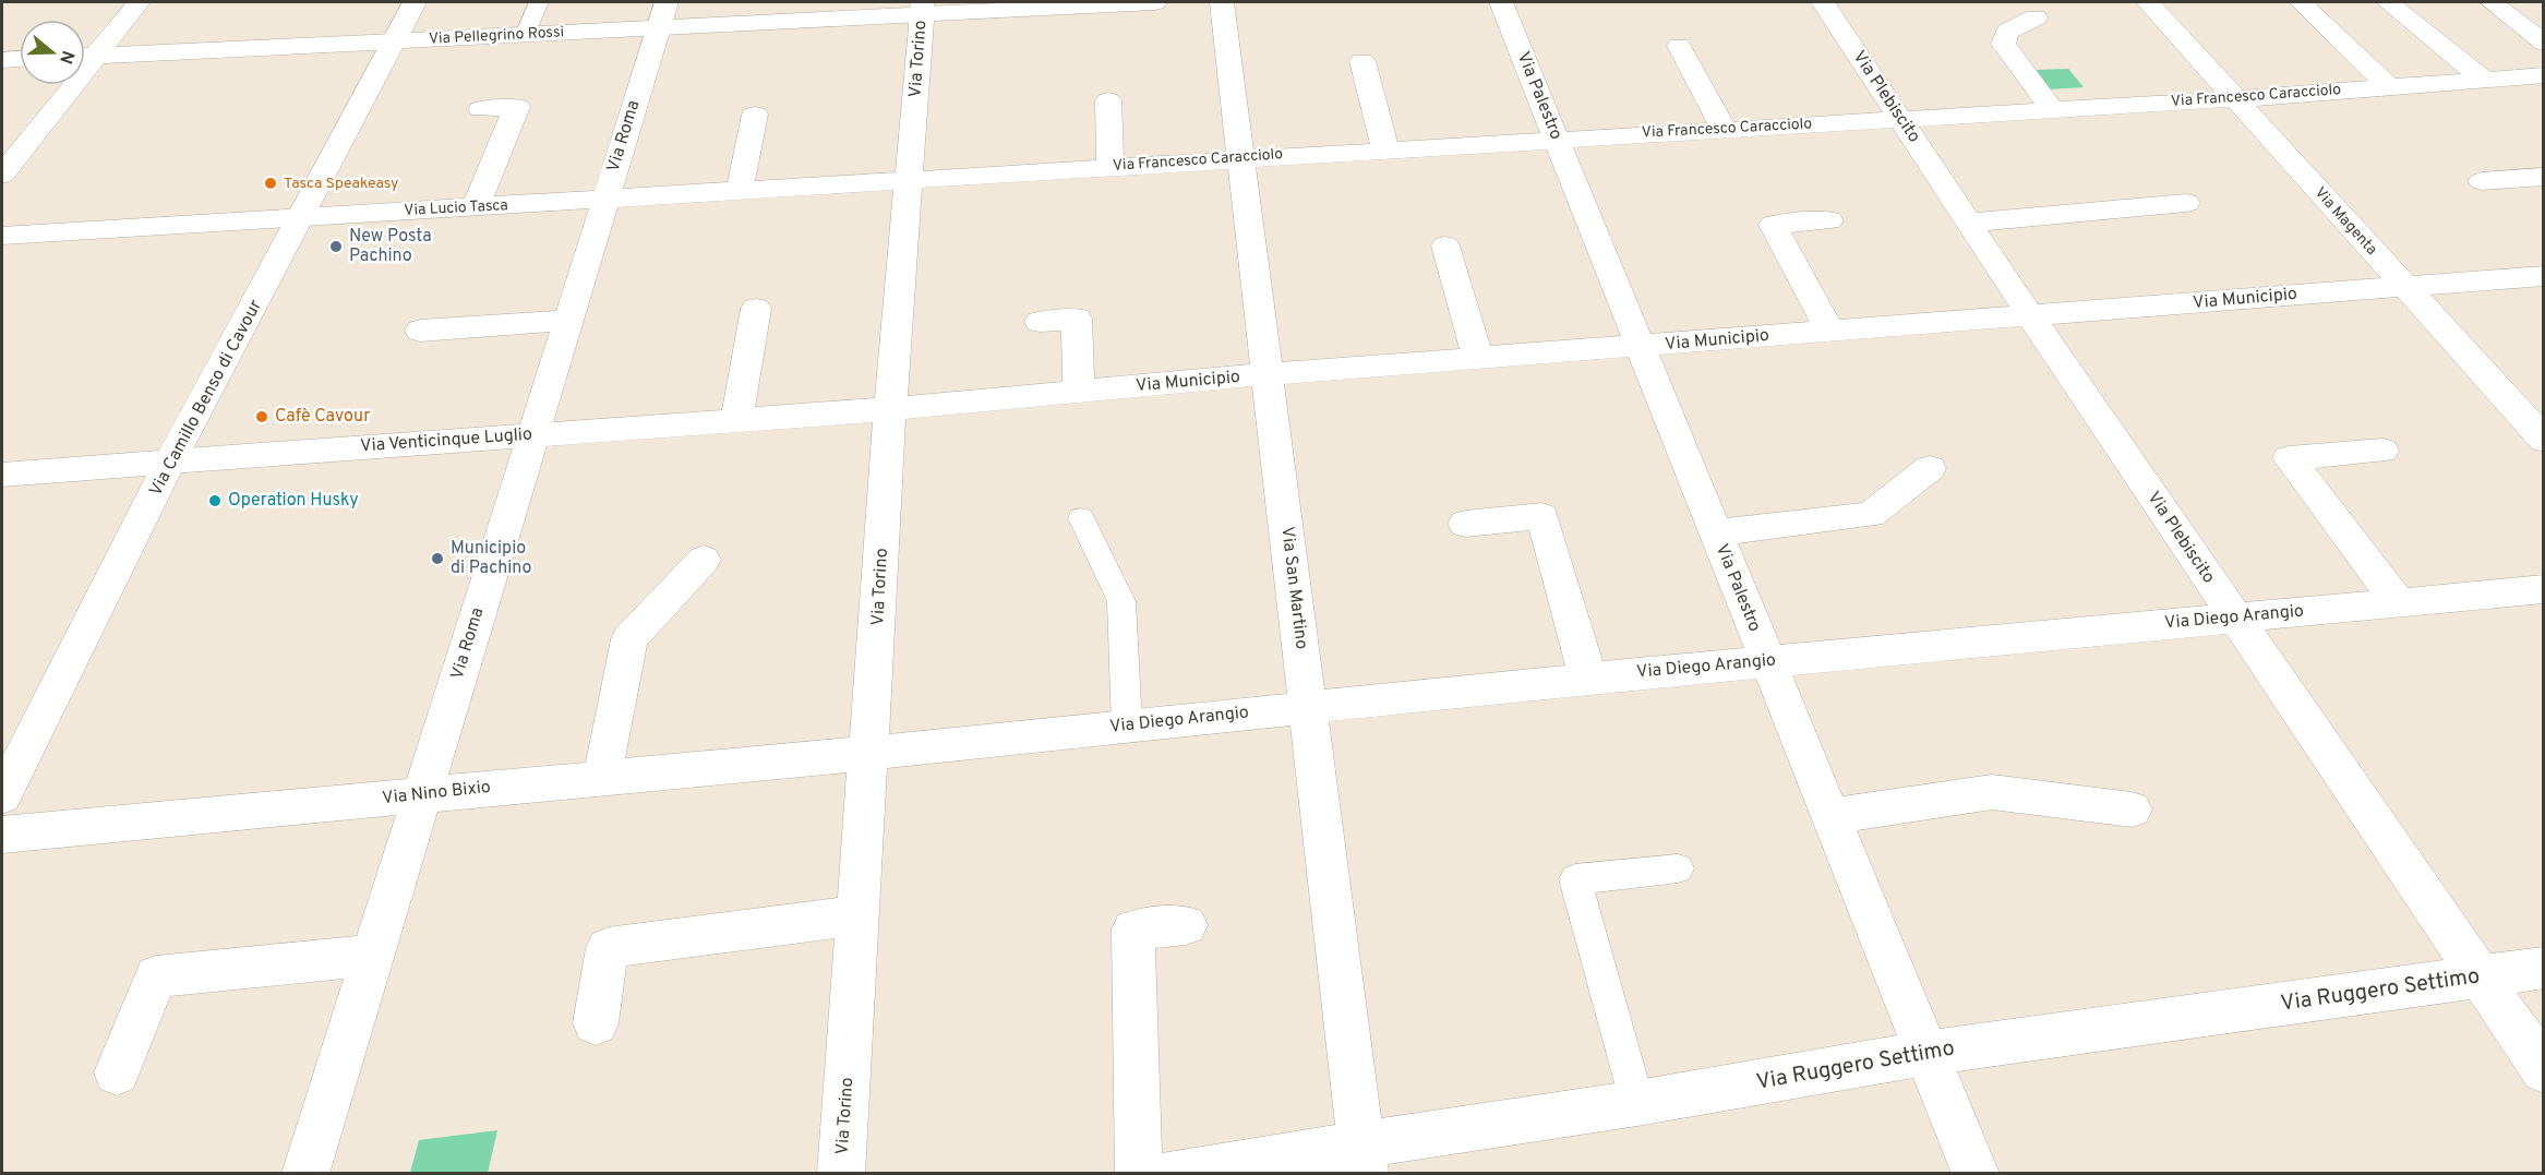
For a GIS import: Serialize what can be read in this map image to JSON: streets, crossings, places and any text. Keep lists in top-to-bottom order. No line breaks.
{"streets":{"street":["Via Pellegrino Rossi","Via Torino","Via Palestro","Via Francesco Caracciolo","Via Plebiscito","Via Roma","Via Lucio Tasca","Via Magenta","Via Municipio","Via Camillo Benso di Cavour","Via Venticinque Luglio","Via San Martino","Via Diego Arangio","Via Nino Bixio","Via Ruggero Settimo"]},"crossings":[["Via Pellegrino Rossi","Via Torino"],["Via Pellegrino Rossi","Via Roma"],["Via Pellegrino Rossi","Via Camillo Benso di Cavour"],["Via Torino","Via Francesco Caracciolo"],["Via Torino","Via Lucio Tasca"],["Via Torino","Via Municipio"],["Via Torino","Via Venticinque Luglio"],["Via Torino","Via Diego Arangio"],["Via Torino","Via Nino Bixio"],["Via Palestro","Via Francesco Caracciolo"],["Via Palestro","Via Municipio"],["Via Palestro","Via Diego Arangio"],["Via Palestro","Via Ruggero Settimo"],["Via Francesco Caracciolo","Via Plebiscito"],["Via Francesco Caracciolo","Via Lucio Tasca"],["Via Francesco Caracciolo","Via Magenta"],["Via Francesco Caracciolo","Via San Martino"],["Via Plebiscito","Via Municipio"],["Via Plebiscito","Via Diego Arangio"],["Via Plebiscito","Via Ruggero Settimo"],["Via Roma","Via Lucio Tasca"],["Via Roma","Via Venticinque Luglio"],["Via Roma","Via Nino Bixio"],["Via Lucio Tasca","Via Camillo Benso di Cavour"],["Via Magenta","Via Municipio"],["Via Municipio","Via Venticinque Luglio"],["Via Municipio","Via San Martino"],["Via Camillo Benso di Cavour","Via Venticinque Luglio"],["Via San Martino","Via Diego Arangio"],["Via San Martino","Via Ruggero Settimo"],["Via Diego Arangio","Via Nino Bixio"]],"places":["Tasca Speakeasy","New Posta Pachino","Cafè Cavour","Operation Husky","Municipio di Pachino"],"north":"right"}
